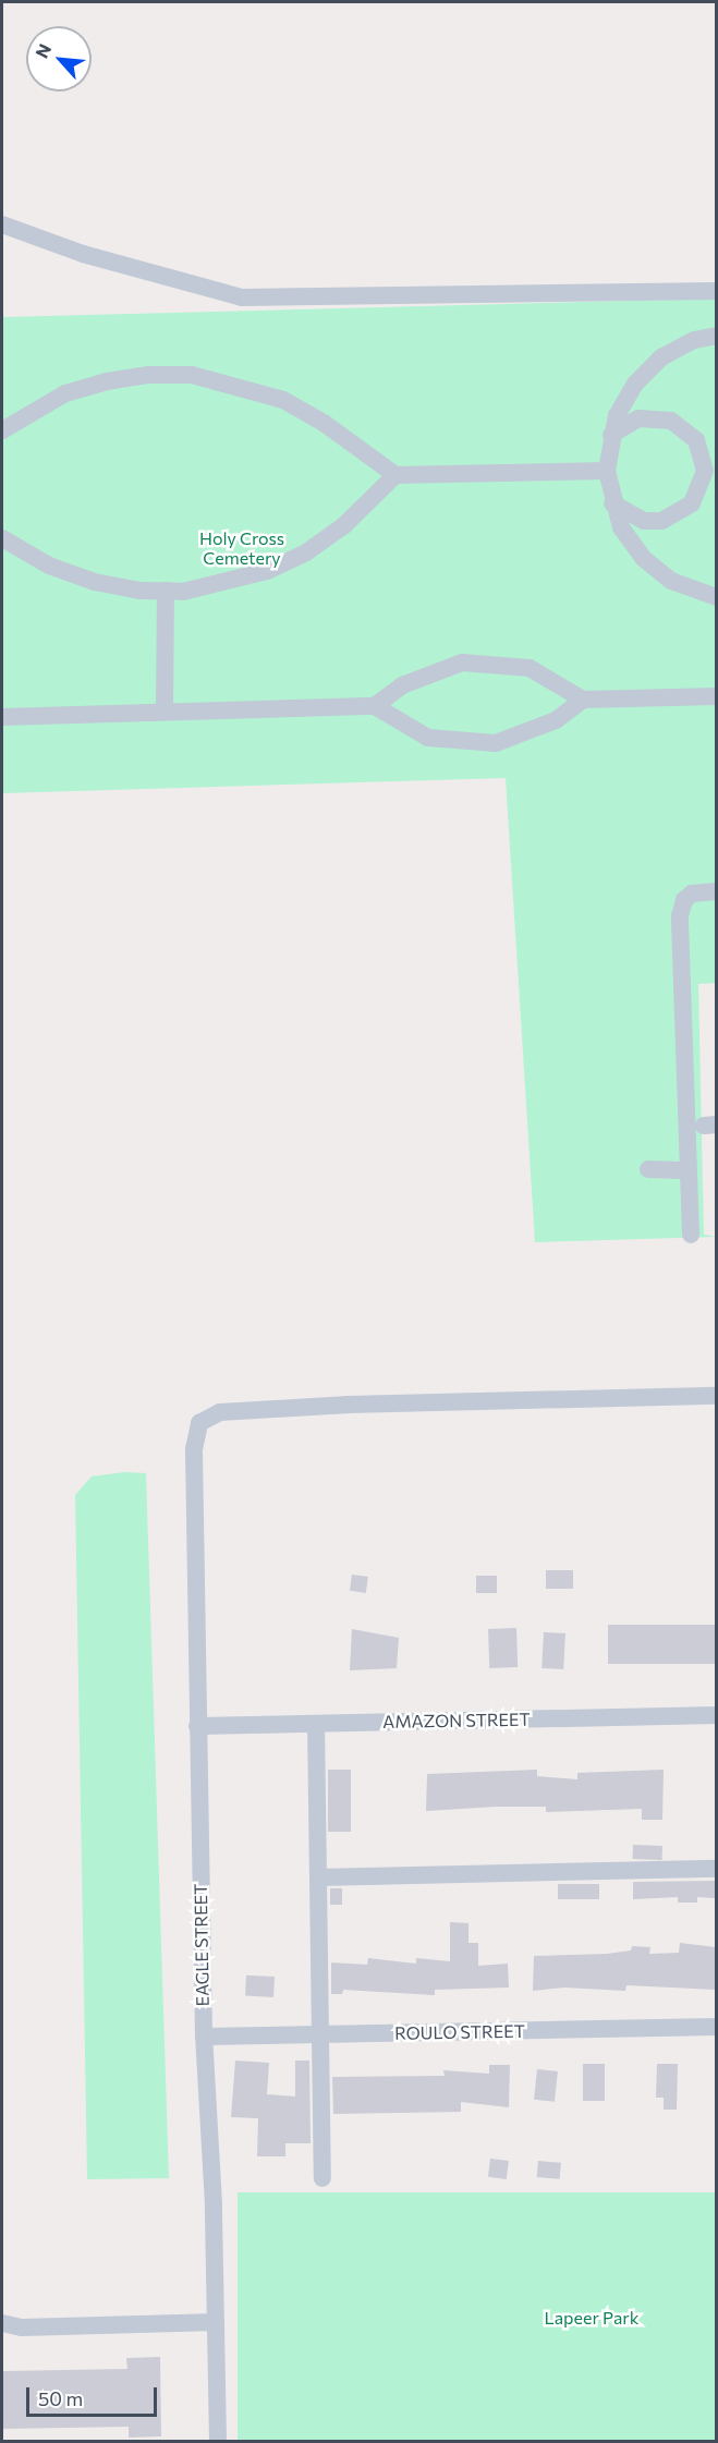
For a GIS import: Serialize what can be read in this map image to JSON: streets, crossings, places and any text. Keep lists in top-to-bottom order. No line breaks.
{"streets":{"street":["AMAZON STREET","EAGLE STREET","ROULO STREET"]},"crossings":[["AMAZON STREET","EAGLE STREET"],["EAGLE STREET","ROULO STREET"]],"parks":["Holy Cross Cemetery","Lapeer Park"],"scale_bar":"50 m","north":"top left"}
